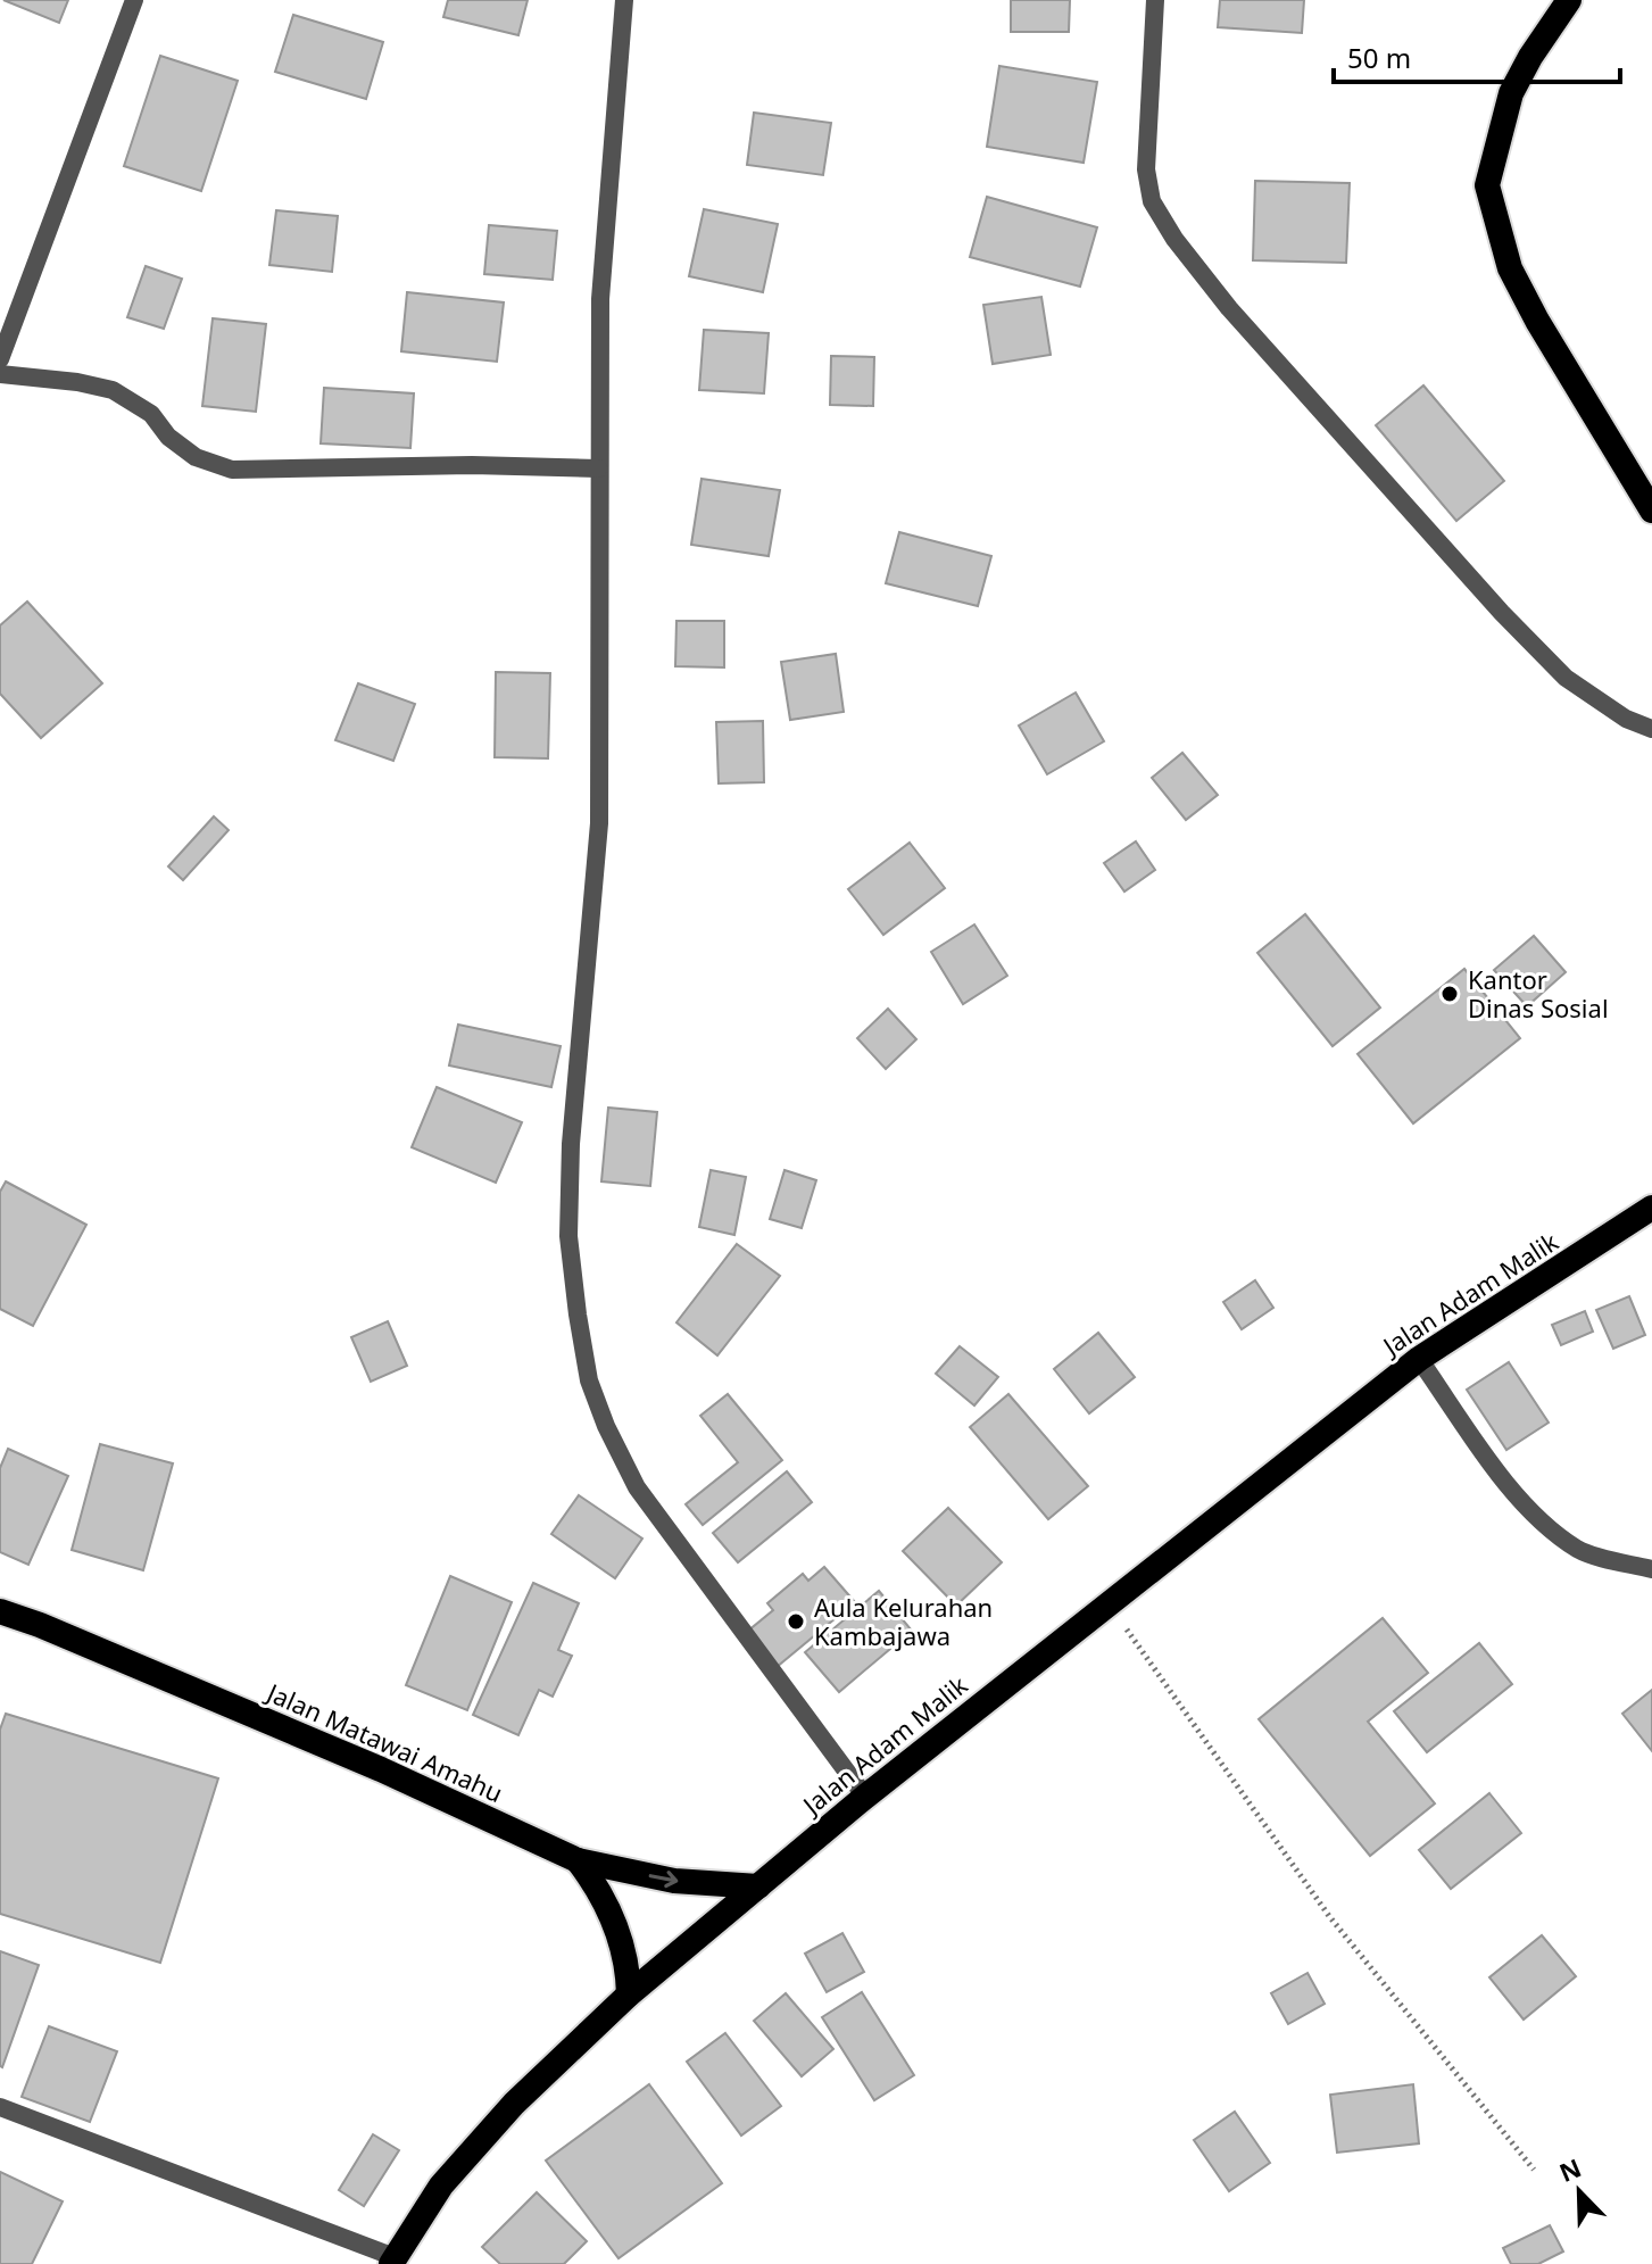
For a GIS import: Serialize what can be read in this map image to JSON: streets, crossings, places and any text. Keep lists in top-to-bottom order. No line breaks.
{"streets":{"highway":["Jalan Adam Malik","Jalan Matawai Amahu"]},"crossings":[["Jalan Adam Malik","Jalan Matawai Amahu"]],"places":["Kantor Dinas Sosial","Aula Kelurahan Kambajawa"],"scale_bar":"50 m","north":"top left"}
